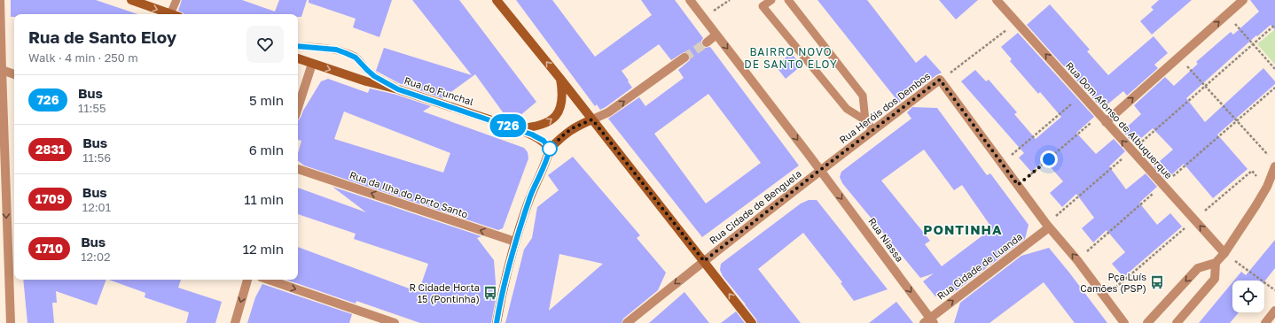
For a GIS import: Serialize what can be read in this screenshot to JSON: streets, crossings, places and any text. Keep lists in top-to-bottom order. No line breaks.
{"streets":{"main road":["Rua do Funchal"],"street":["Rua Heróis dos Dembos","Rua Dom Afonso de Albuquerque","Rua da Ilha do Porto Santo","Rua Cidade de Benguela","Rua Niassa","Rua Cidade de Luanda"]},"crossings":[["Rua Heróis dos Dembos","Rua Cidade de Benguela"],["Rua Heróis dos Dembos","Rua Niassa"],["Rua Heróis dos Dembos","Rua Cidade de Luanda"],["Rua Cidade de Benguela","Rua Niassa"],["Rua Niassa","Rua Cidade de Luanda"]],"one_way":["Rua Dom Afonso de Albuquerque","Rua da Ilha do Porto Santo","Rua Cidade de Benguela","Rua Niassa","Rua Cidade de Luanda"],"districts":["BAIRRO NOVO DE SANTO ELOY","PONTINHA"],"places":{"bus stop":["Pça Luís Camões (PSP)","R Cidade Horta 15 (Pontinha)"]},"lines":["bus line 726"],"page":{"on_map":"726","heading":["Rua de Santo Eloy","Walk · 4 min · 250 m"],"list":[{"mark":"726","name":"Bus","note":"11:55","value":"5 min"},{"mark":"2831","name":"Bus","note":"11:56","value":"6 min"},{"mark":"1709","name":"Bus","note":"12:01","value":"11 min"},{"mark":"1710","name":"Bus","note":"12:02","value":"12 min"}]}}
